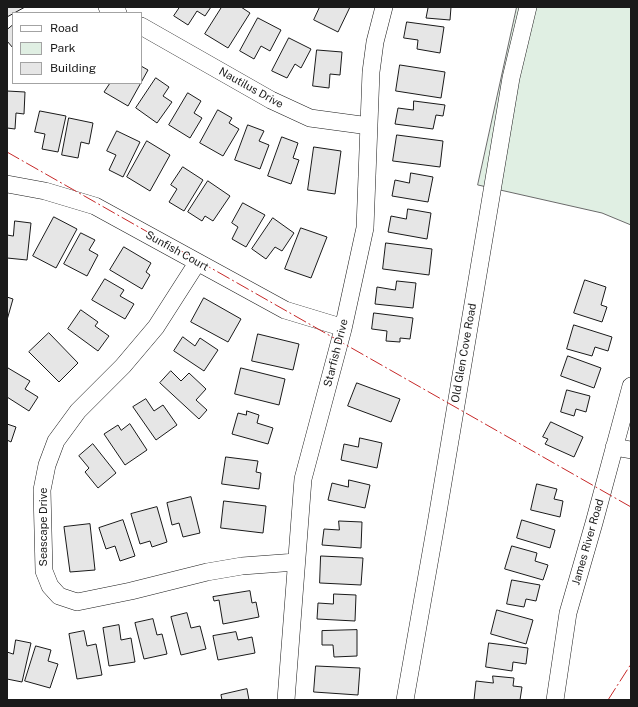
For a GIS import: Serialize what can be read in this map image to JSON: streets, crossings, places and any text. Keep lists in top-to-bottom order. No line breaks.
{"streets":{"street":["Nautilus Drive","Sunfish Court","Starfish Drive","Old Glen Cove Road","Seascape Drive","James River Road"]},"crossings":[["Nautilus Drive","Starfish Drive"],["Sunfish Court","Starfish Drive"],["Sunfish Court","Seascape Drive"],["Starfish Drive","Seascape Drive"]],"legend":["Road","Park","Building"]}
